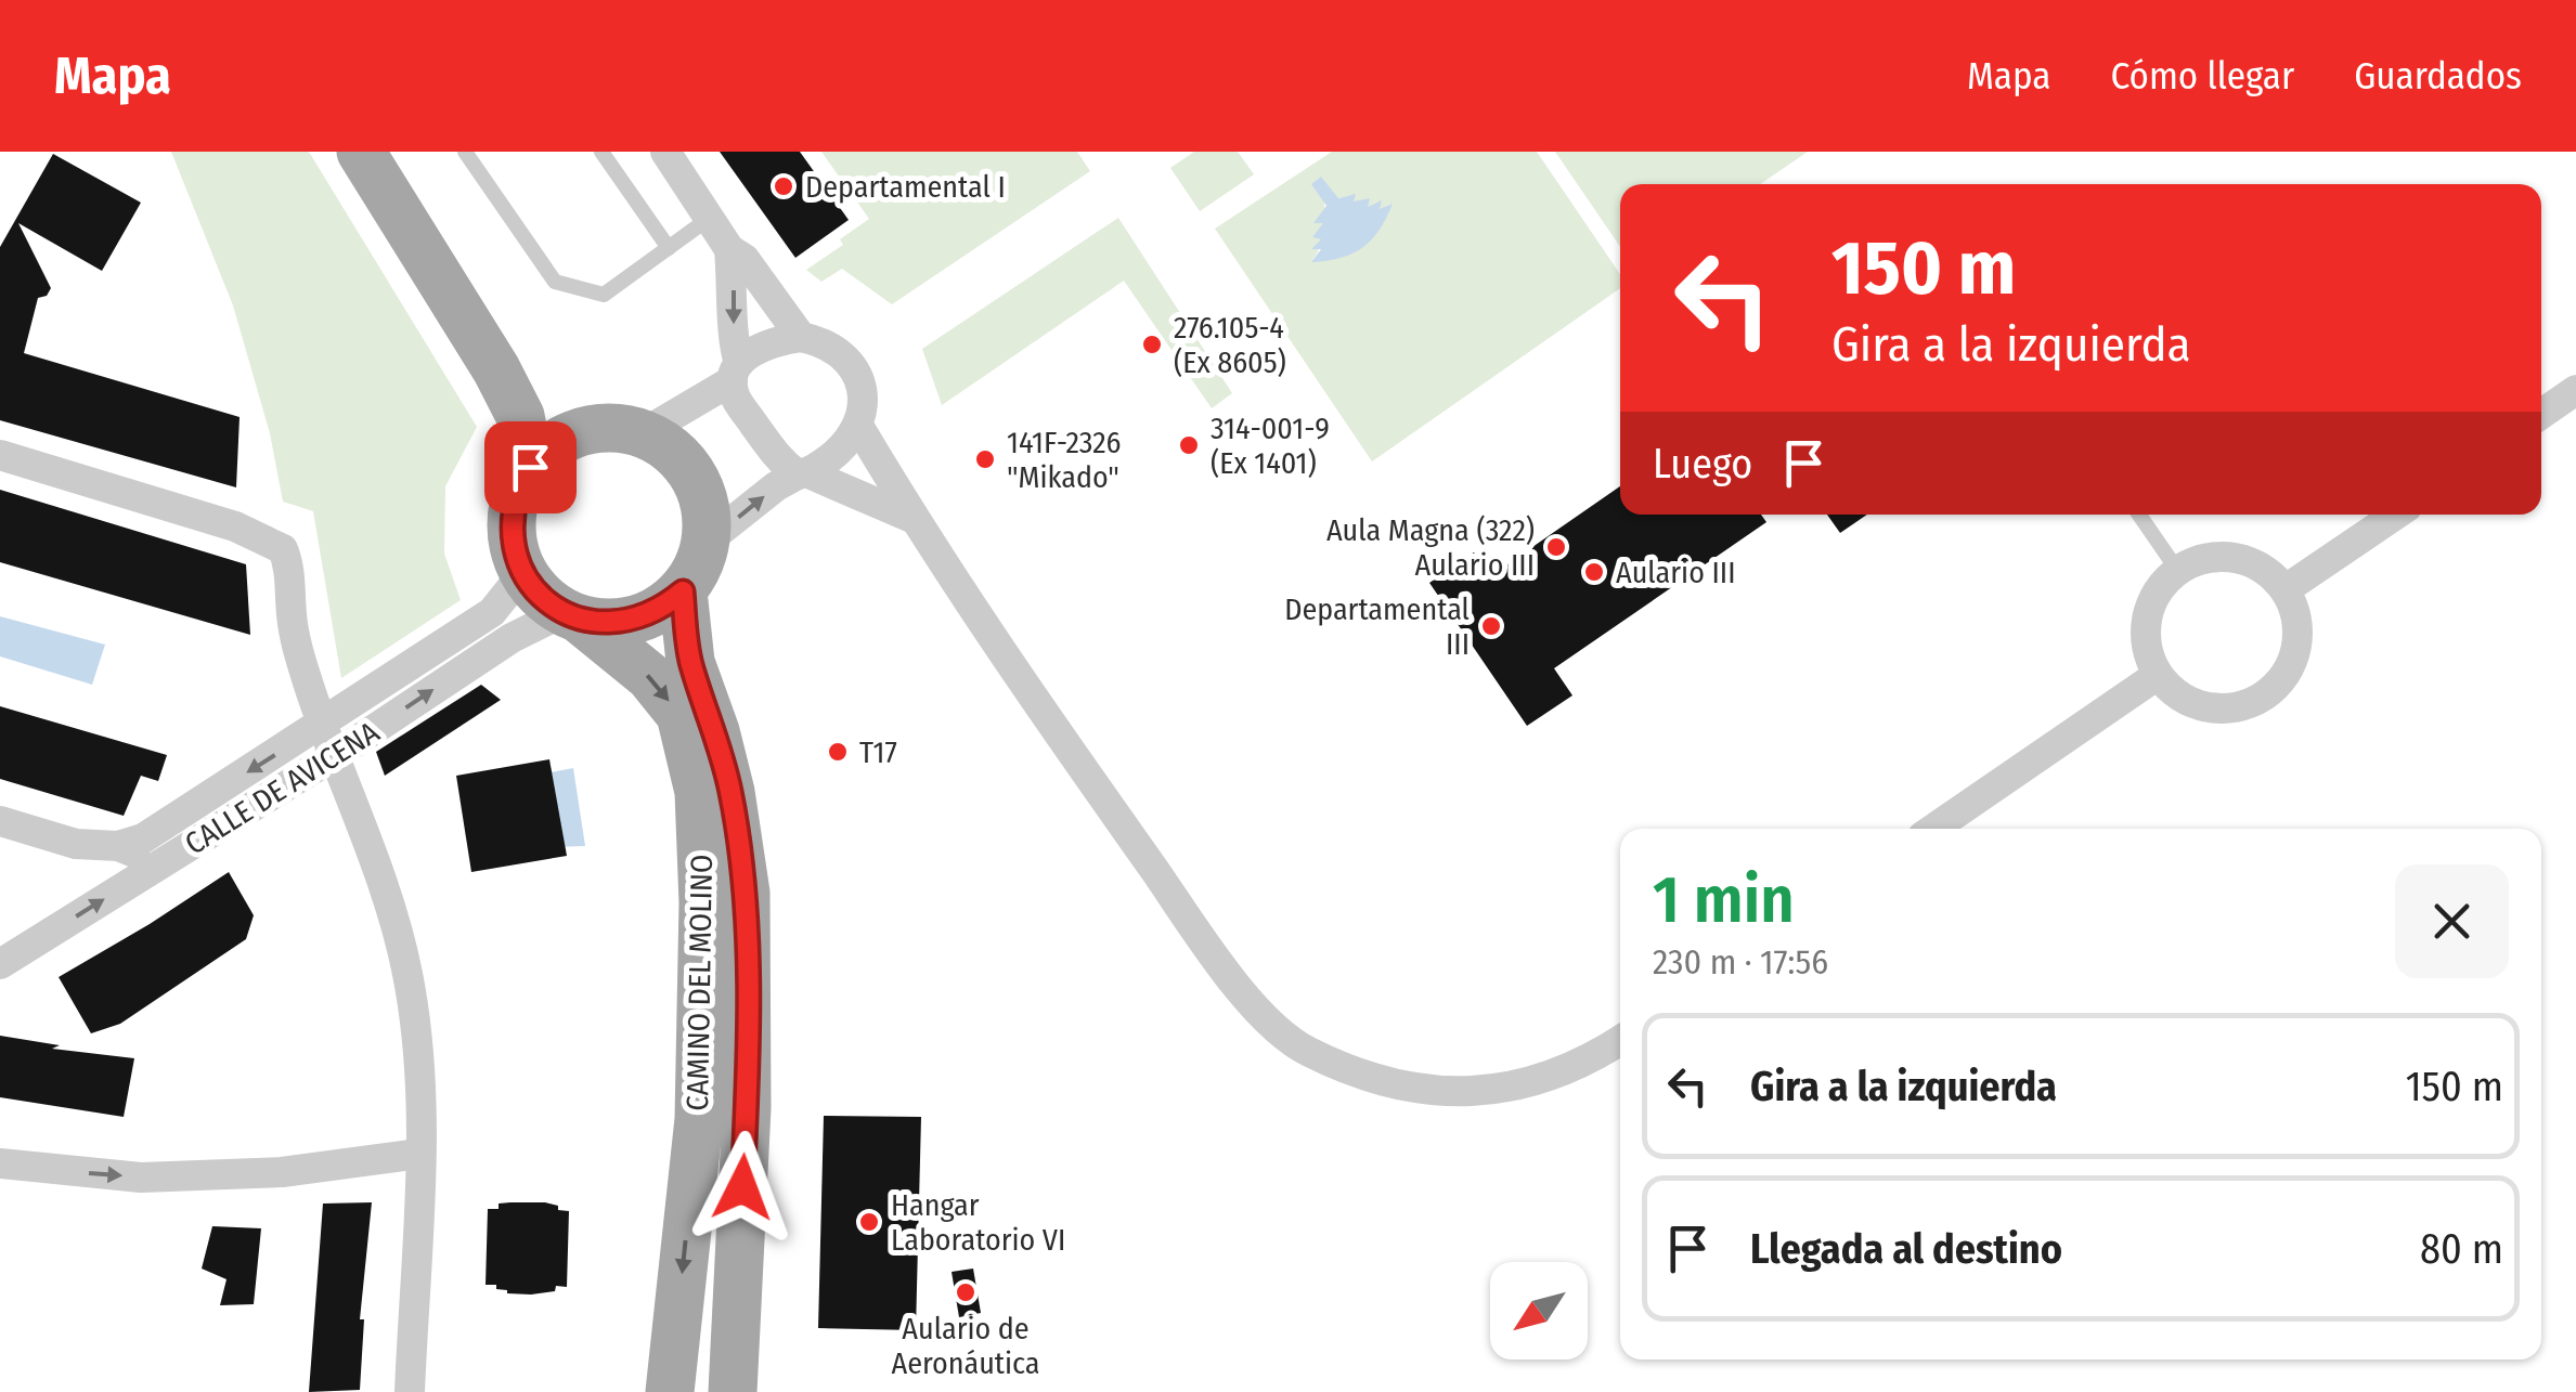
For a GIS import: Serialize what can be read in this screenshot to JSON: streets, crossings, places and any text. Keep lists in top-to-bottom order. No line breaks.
{"streets":{"main road":["CAMINO DEL MOLINO"],"street":["CALLE DE AVICENA"]},"crossings":[["CALLE DE AVICENA","CAMINO DEL MOLINO"]],"places":["Departamental I","276.105-4 (Ex 8605)","314-001-9 (Ex 1401)","141F-2326 \"Mikado\"","Aula Magna (322) Aulario III","Aulario III","Departamental III","T17","Hangar Laboratorio VI","Aulario de Aeronáutica"],"north":"bottom left","page":{"header":"Mapa","nav":["Mapa","Cómo llegar","Guardados"],"turn":["150 m","Gira a la izquierda"],"then":"Luego","heading":["1 min","230 m · 17:56"],"list":[{"name":"Gira a la izquierda","value":"150 m"},{"name":"Llegada al destino","value":"80 m"}]}}
